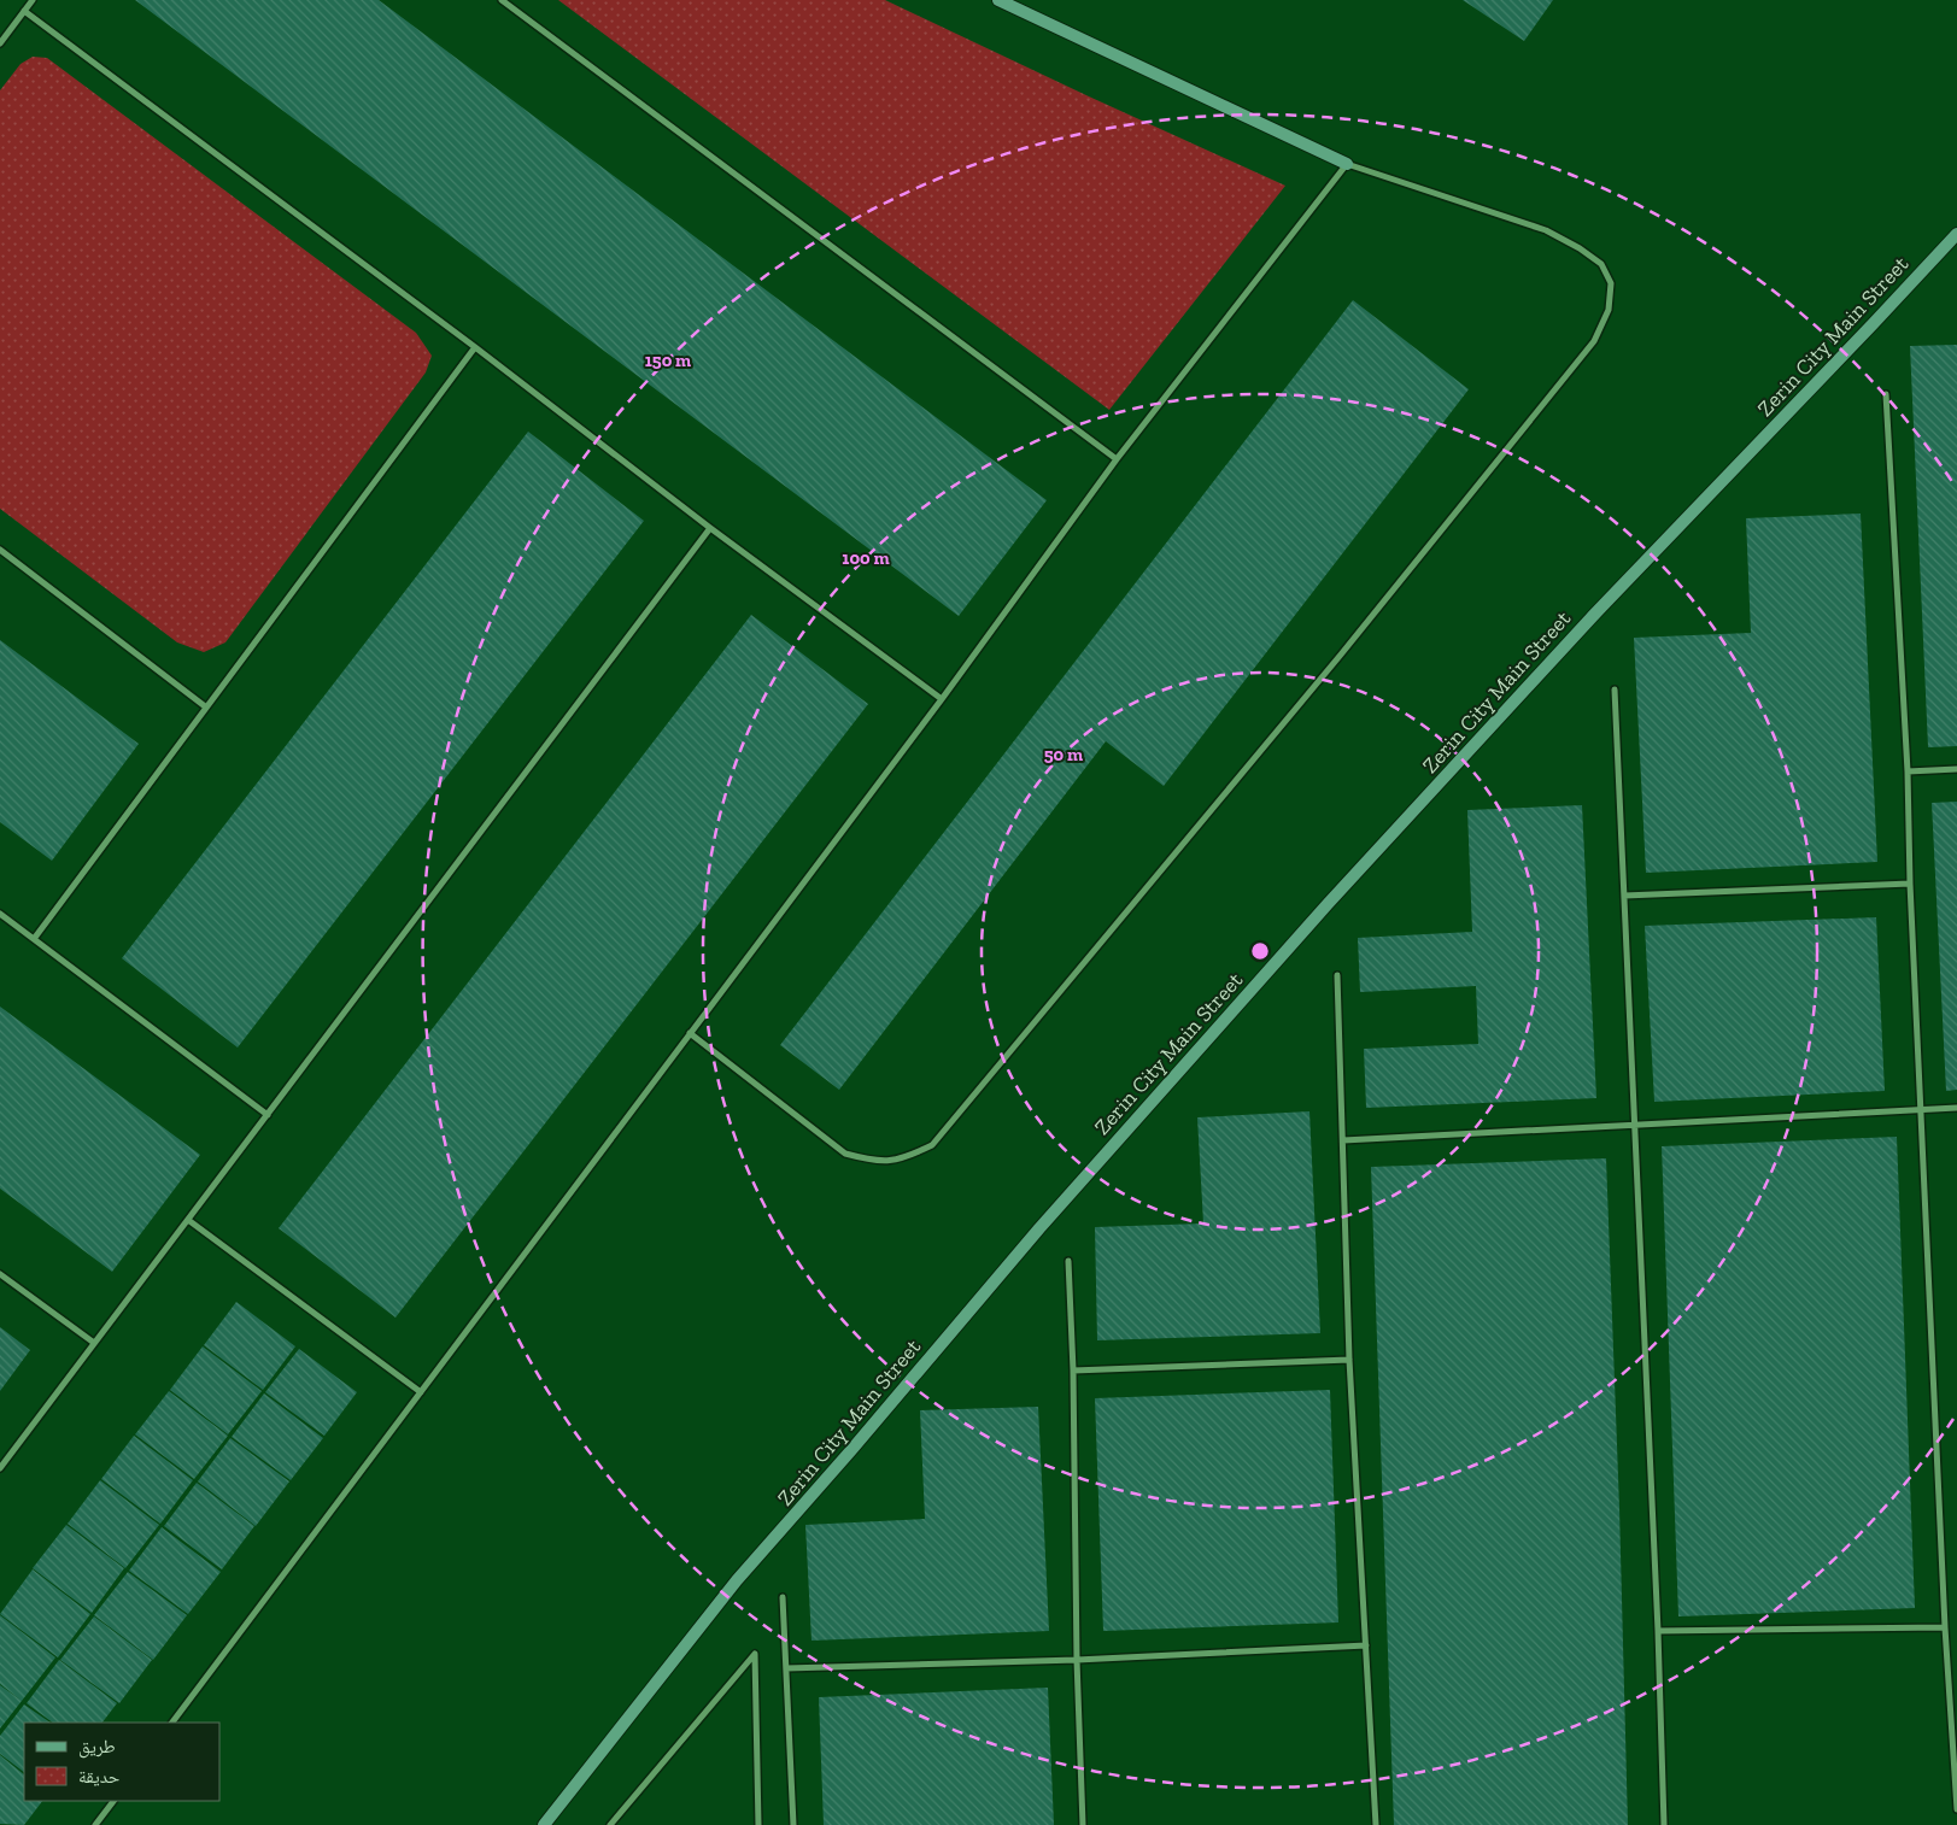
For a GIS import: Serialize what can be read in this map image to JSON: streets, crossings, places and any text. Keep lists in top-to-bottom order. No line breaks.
{"streets":{"street":["Zerin City Main Street"]},"legend":["طريق","حديقة"],"rings":["150 m","100 m","50 m"]}
